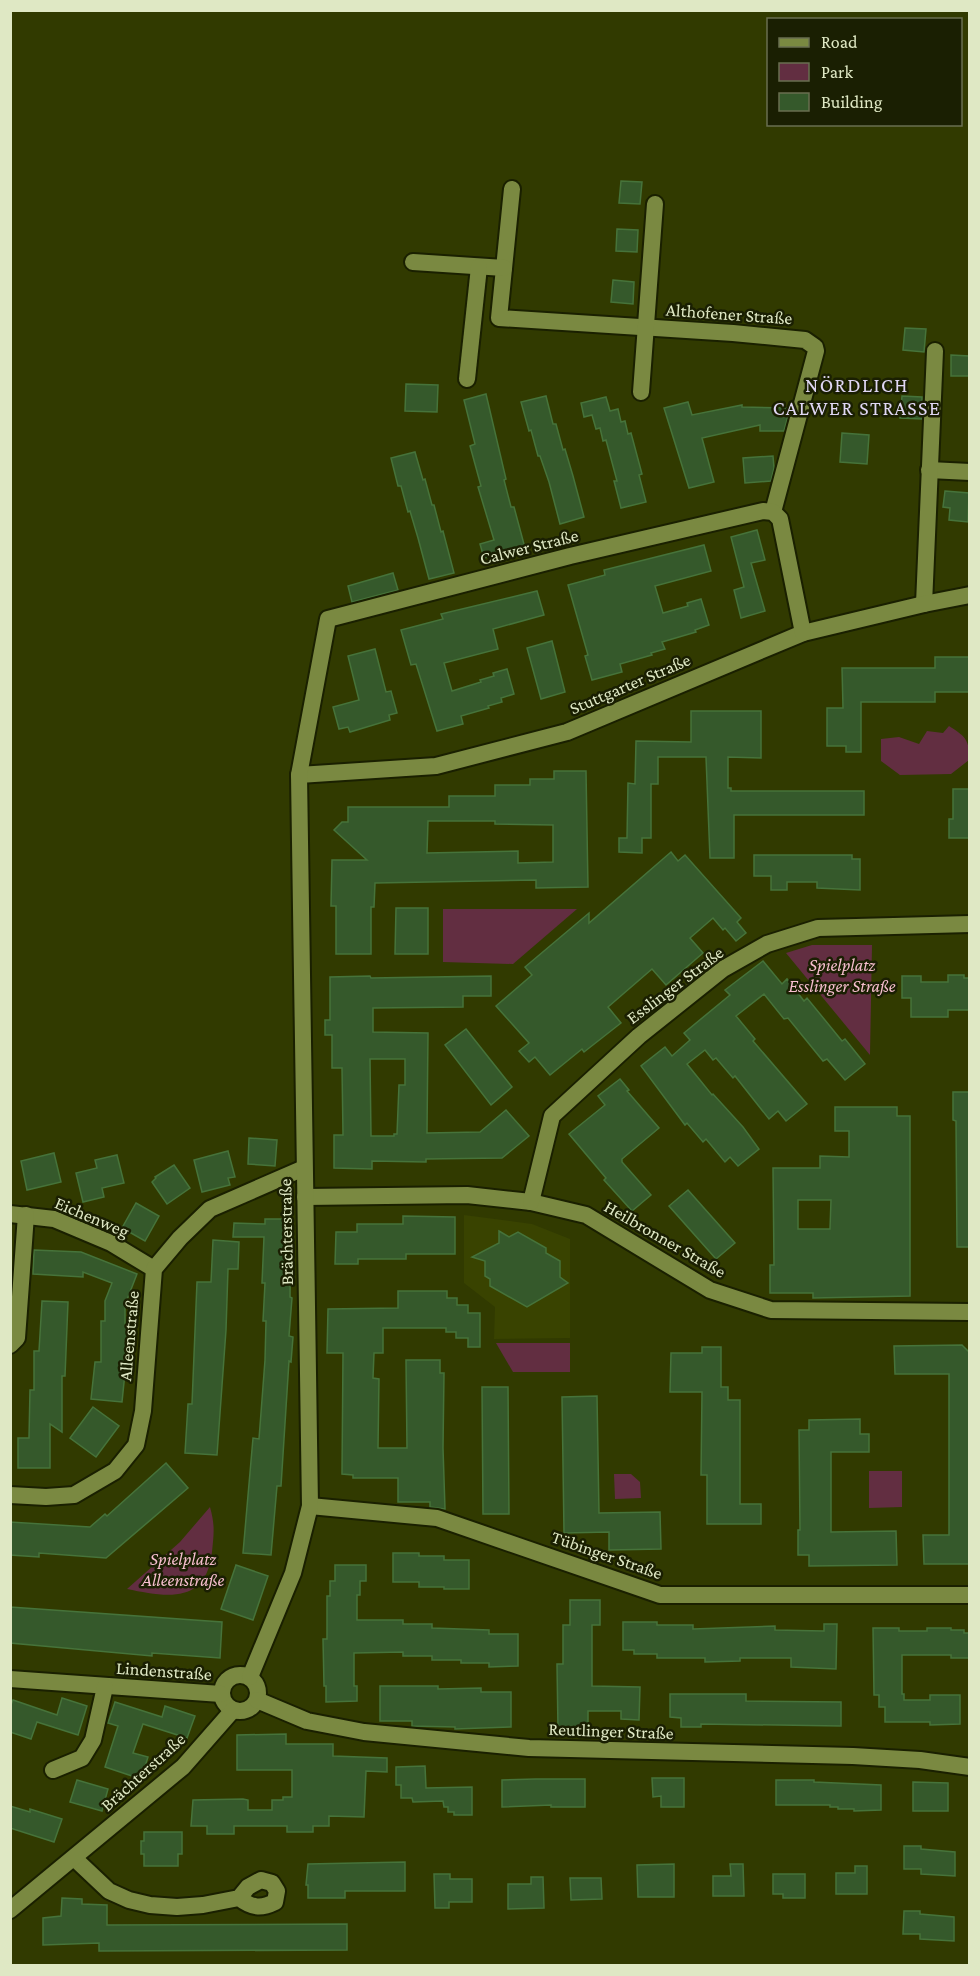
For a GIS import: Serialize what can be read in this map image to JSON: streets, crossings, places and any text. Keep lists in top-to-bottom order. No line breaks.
{"streets":{"street":["Althofener Straße","Calwer Straße","Stuttgarter Straße","Esslinger Straße","Eichenweg","Brächterstraße","Heilbronner Straße","Alleenstraße","Tübinger Straße","Lindenstraße","Reutlinger Straße"]},"crossings":[["Althofener Straße","Calwer Straße"],["Calwer Straße","Stuttgarter Straße"],["Calwer Straße","Brächterstraße"],["Stuttgarter Straße","Brächterstraße"],["Esslinger Straße","Heilbronner Straße"],["Eichenweg","Alleenstraße"],["Brächterstraße","Heilbronner Straße"],["Brächterstraße","Alleenstraße"],["Brächterstraße","Tübinger Straße"],["Brächterstraße","Lindenstraße"],["Brächterstraße","Reutlinger Straße"],["Lindenstraße","Reutlinger Straße"]],"districts":["NÖRDLICH CALWER STRASSE"],"parks":["Spielplatz Esslinger Straße","Spielplatz Alleenstraße"],"legend":["Road","Park","Building"]}
